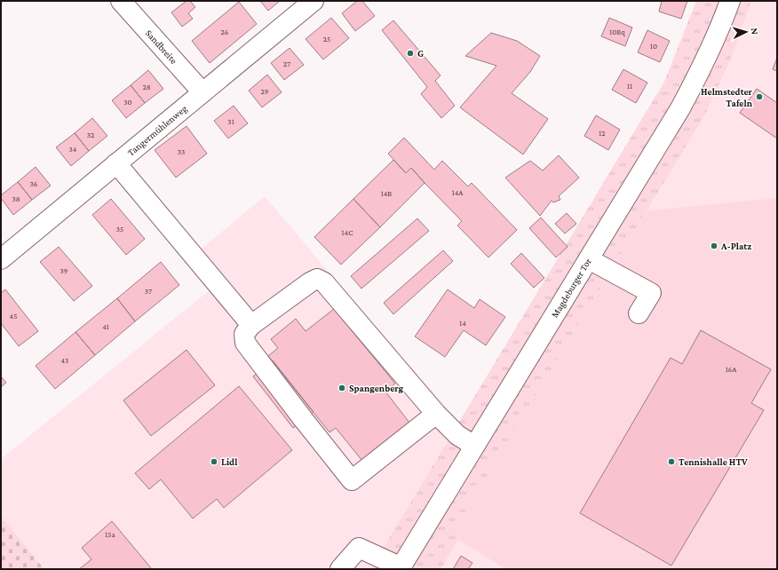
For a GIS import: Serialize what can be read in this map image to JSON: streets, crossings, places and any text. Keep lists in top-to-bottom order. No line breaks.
{"streets":{"main road":["Sandbreite","Tangermühlenweg","Magdeburger Tor"]},"crossings":[["Sandbreite","Tangermühlenweg"]],"places":["G","Helmstedter Tafeln","A-Platz","Spangenberg","Lidl","Tennishalle HTV"],"house_numbers":["26","10Bq","25","10","27","11","28","29","30","31","12","32","34","33","36","14A","14B","38","35","14C","39","37","45","14","41","43","16A","15a"],"north":"right"}
